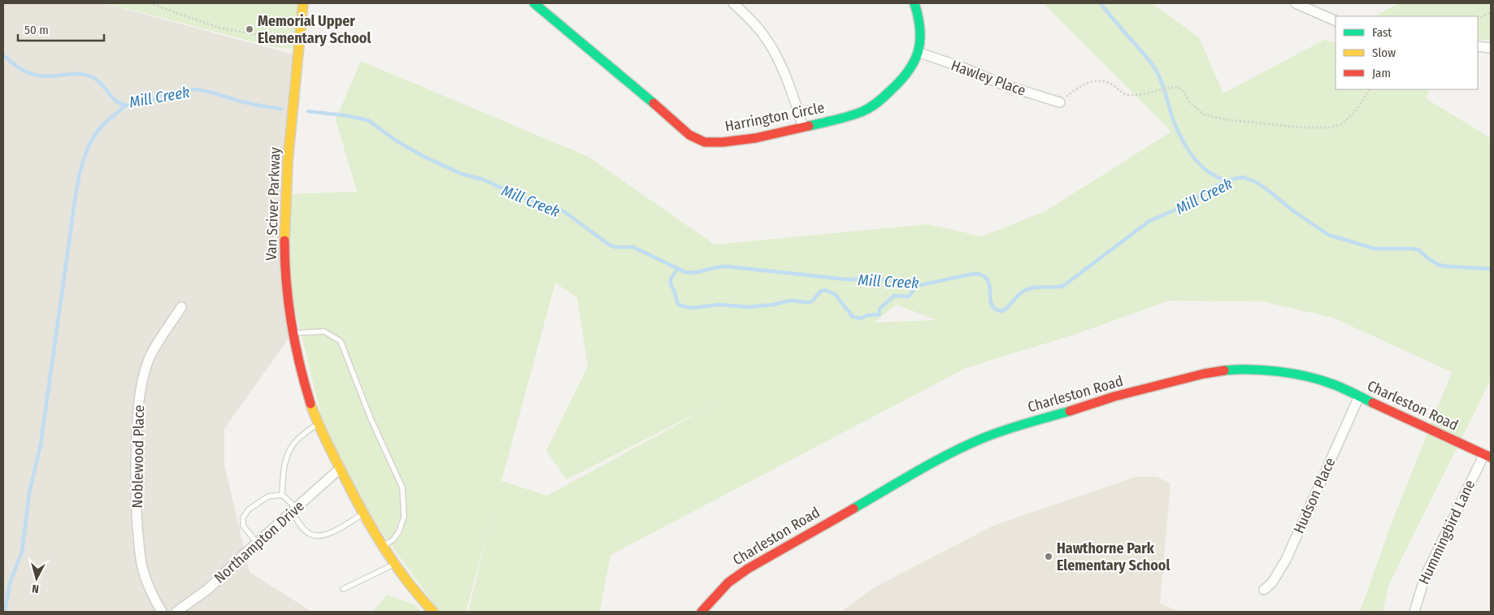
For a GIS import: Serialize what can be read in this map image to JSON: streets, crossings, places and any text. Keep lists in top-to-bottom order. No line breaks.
{"streets":{"street":["Hawley Place","Harrington Circle","Van Sciver Parkway","Charleston Road","Noblewood Place","Hudson Place","Hummingbird Lane","Northampton Drive"]},"crossings":[["Hawley Place","Harrington Circle"],["Van Sciver Parkway","Northampton Drive"],["Charleston Road","Hudson Place"],["Charleston Road","Hummingbird Lane"]],"water":["Mill Creek"],"places":["Memorial Upper Elementary School","Hawthorne Park Elementary School"],"legend":["Fast","Slow","Jam"],"scale_bar":"50 m","north":"bottom"}
